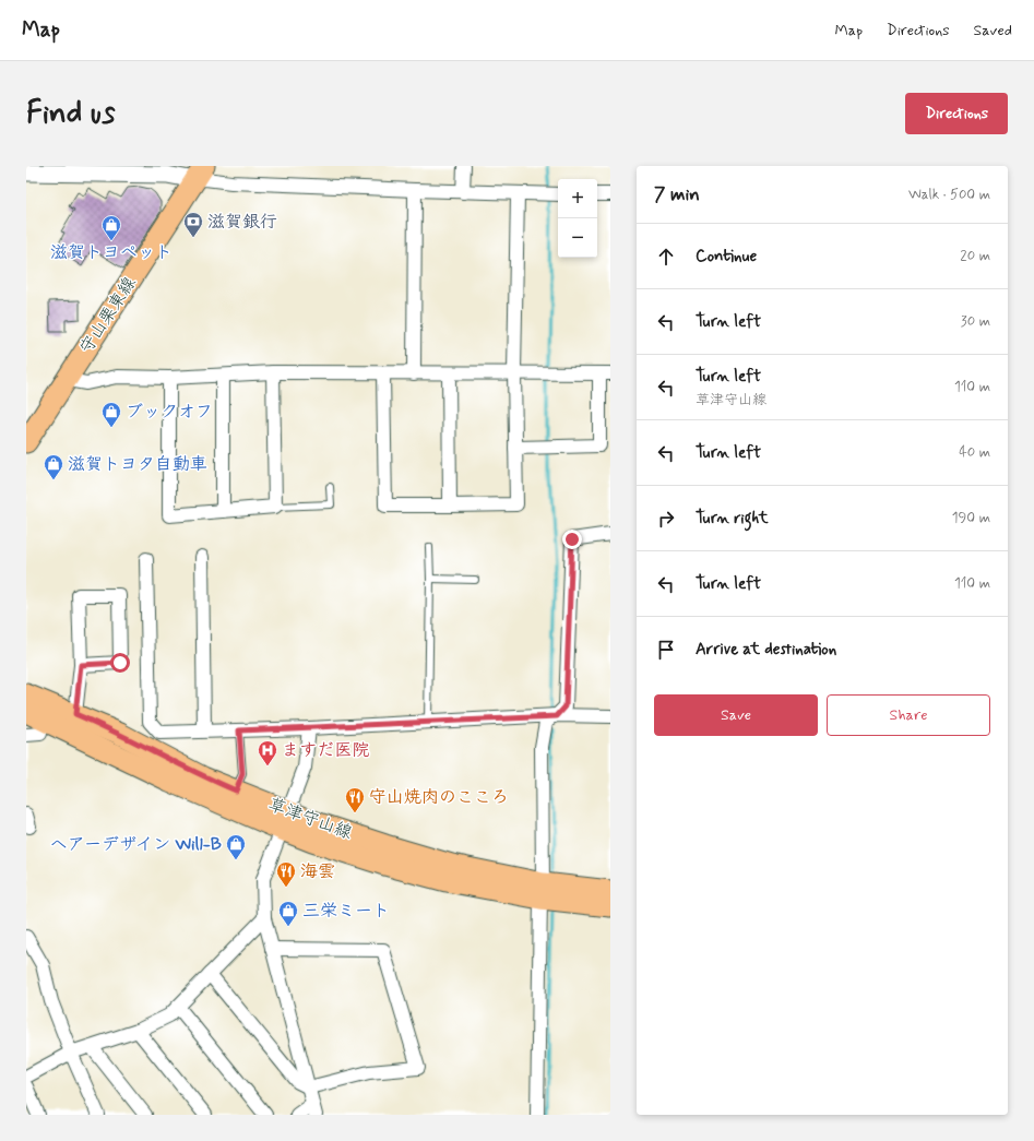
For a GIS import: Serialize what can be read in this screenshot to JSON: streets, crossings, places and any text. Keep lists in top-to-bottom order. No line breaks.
{"streets":{"main road":["守山栗東線","草津守山線"]},"places":{"bank":["滋賀銀行"],"shop":["滋賀トヨペット","ブックオフ","滋賀トヨタ自動車","ヘアーデザイン Will-B","三栄ミート"],"hospital":["ますだ医院"],"restaurant":["守山焼肉のこころ","海雲"]},"page":{"header":"Map","nav":["Map","Directions","Saved"],"buttons":["Directions",["Save","Share"]],"title":"Find us","heading":["7 min","Walk · 500 m"],"map_buttons":["+","−"],"list":[["Continue","20 m"],["Turn left","30 m"],["Turn left","草津守山線","110 m"],["Turn left","40 m"],["Turn right","190 m"],["Turn left","110 m"],"Arrive at destination"]}}
